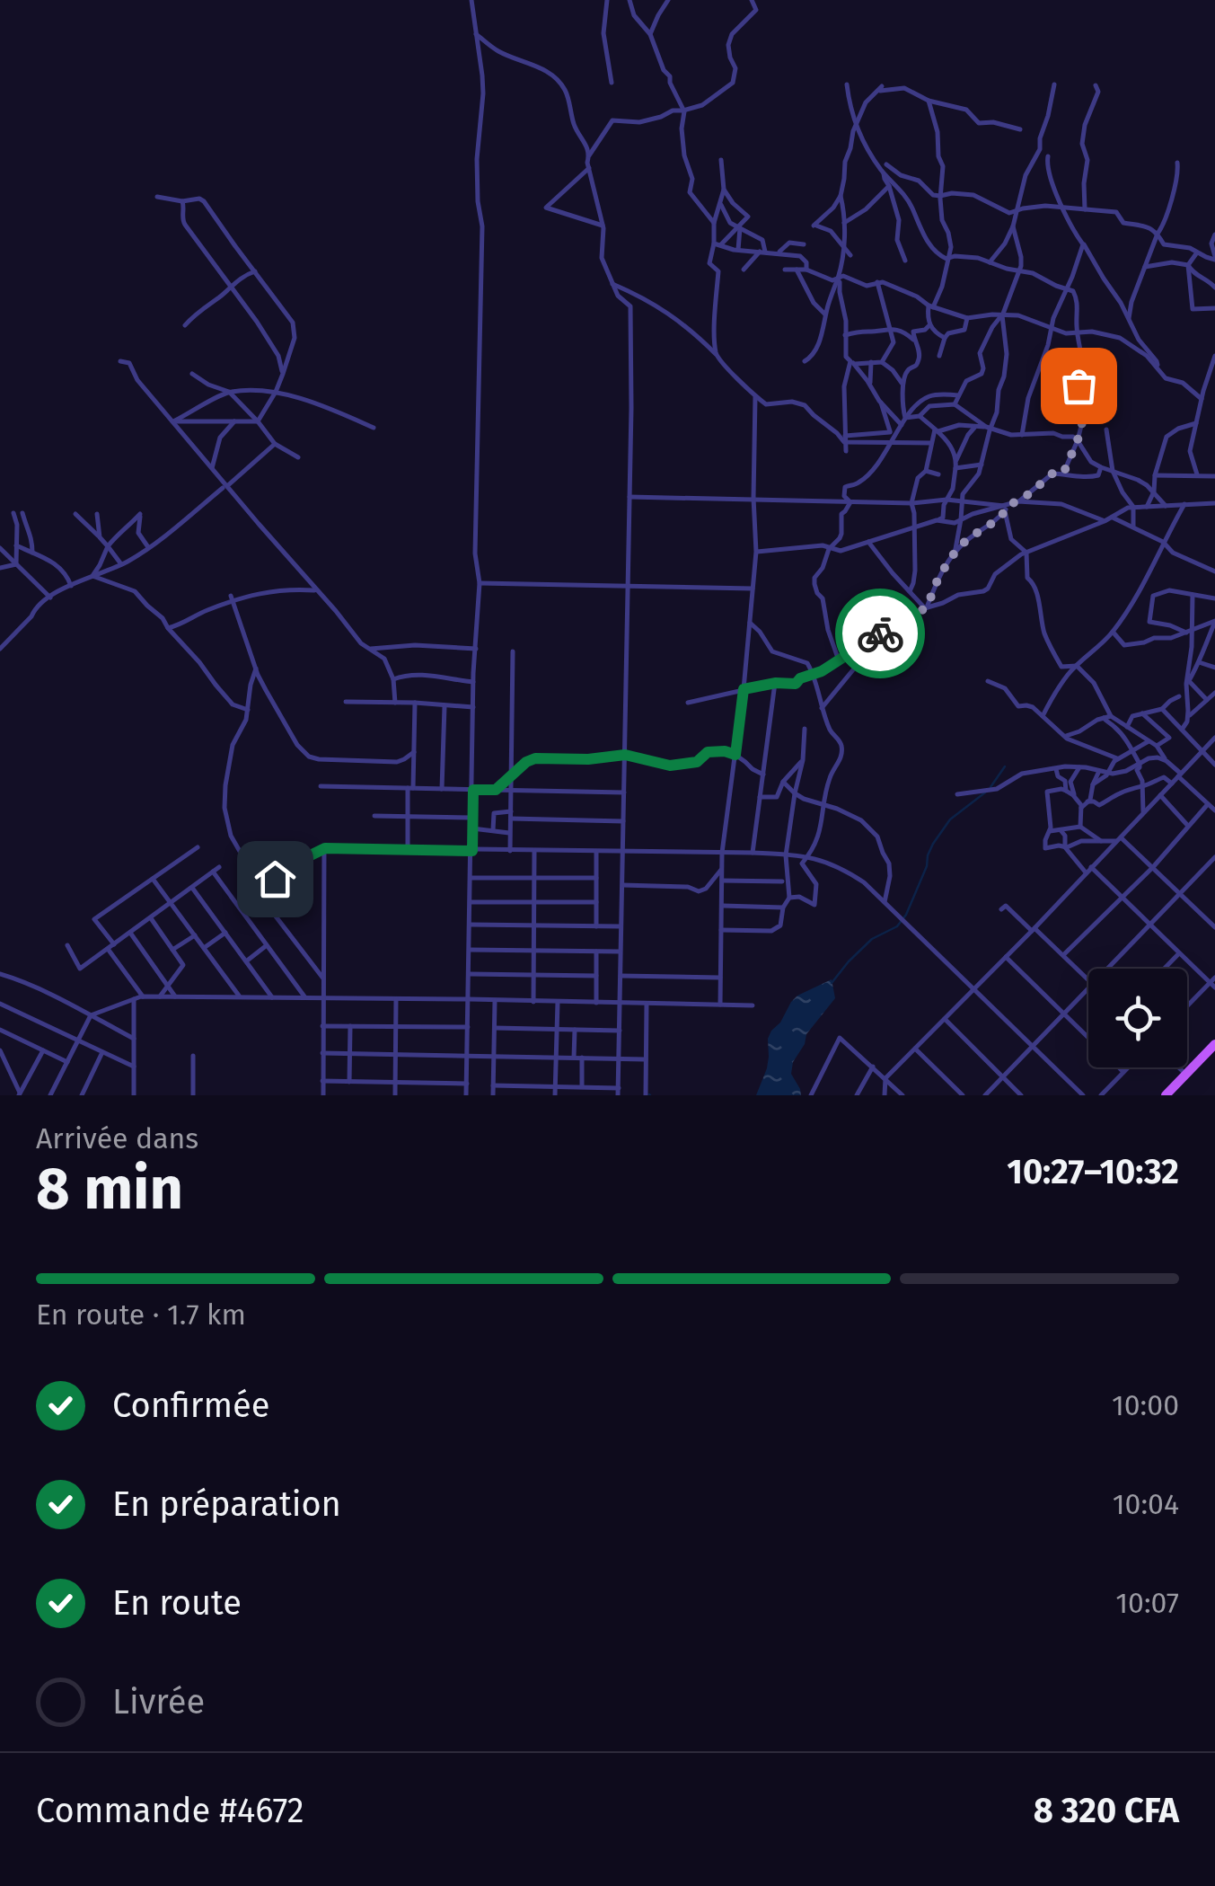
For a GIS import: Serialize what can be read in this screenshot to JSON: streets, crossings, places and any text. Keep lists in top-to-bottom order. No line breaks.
{"page":{"heading":["8 min","Arrivée dans","10:27–10:32"],"panel":["Commande #4672","8 320 CFA"],"bar":"En route · 1.7 km","list":[["Confirmée","10:00"],["En préparation","10:04"],["En route","10:07"],"Livrée"]}}
